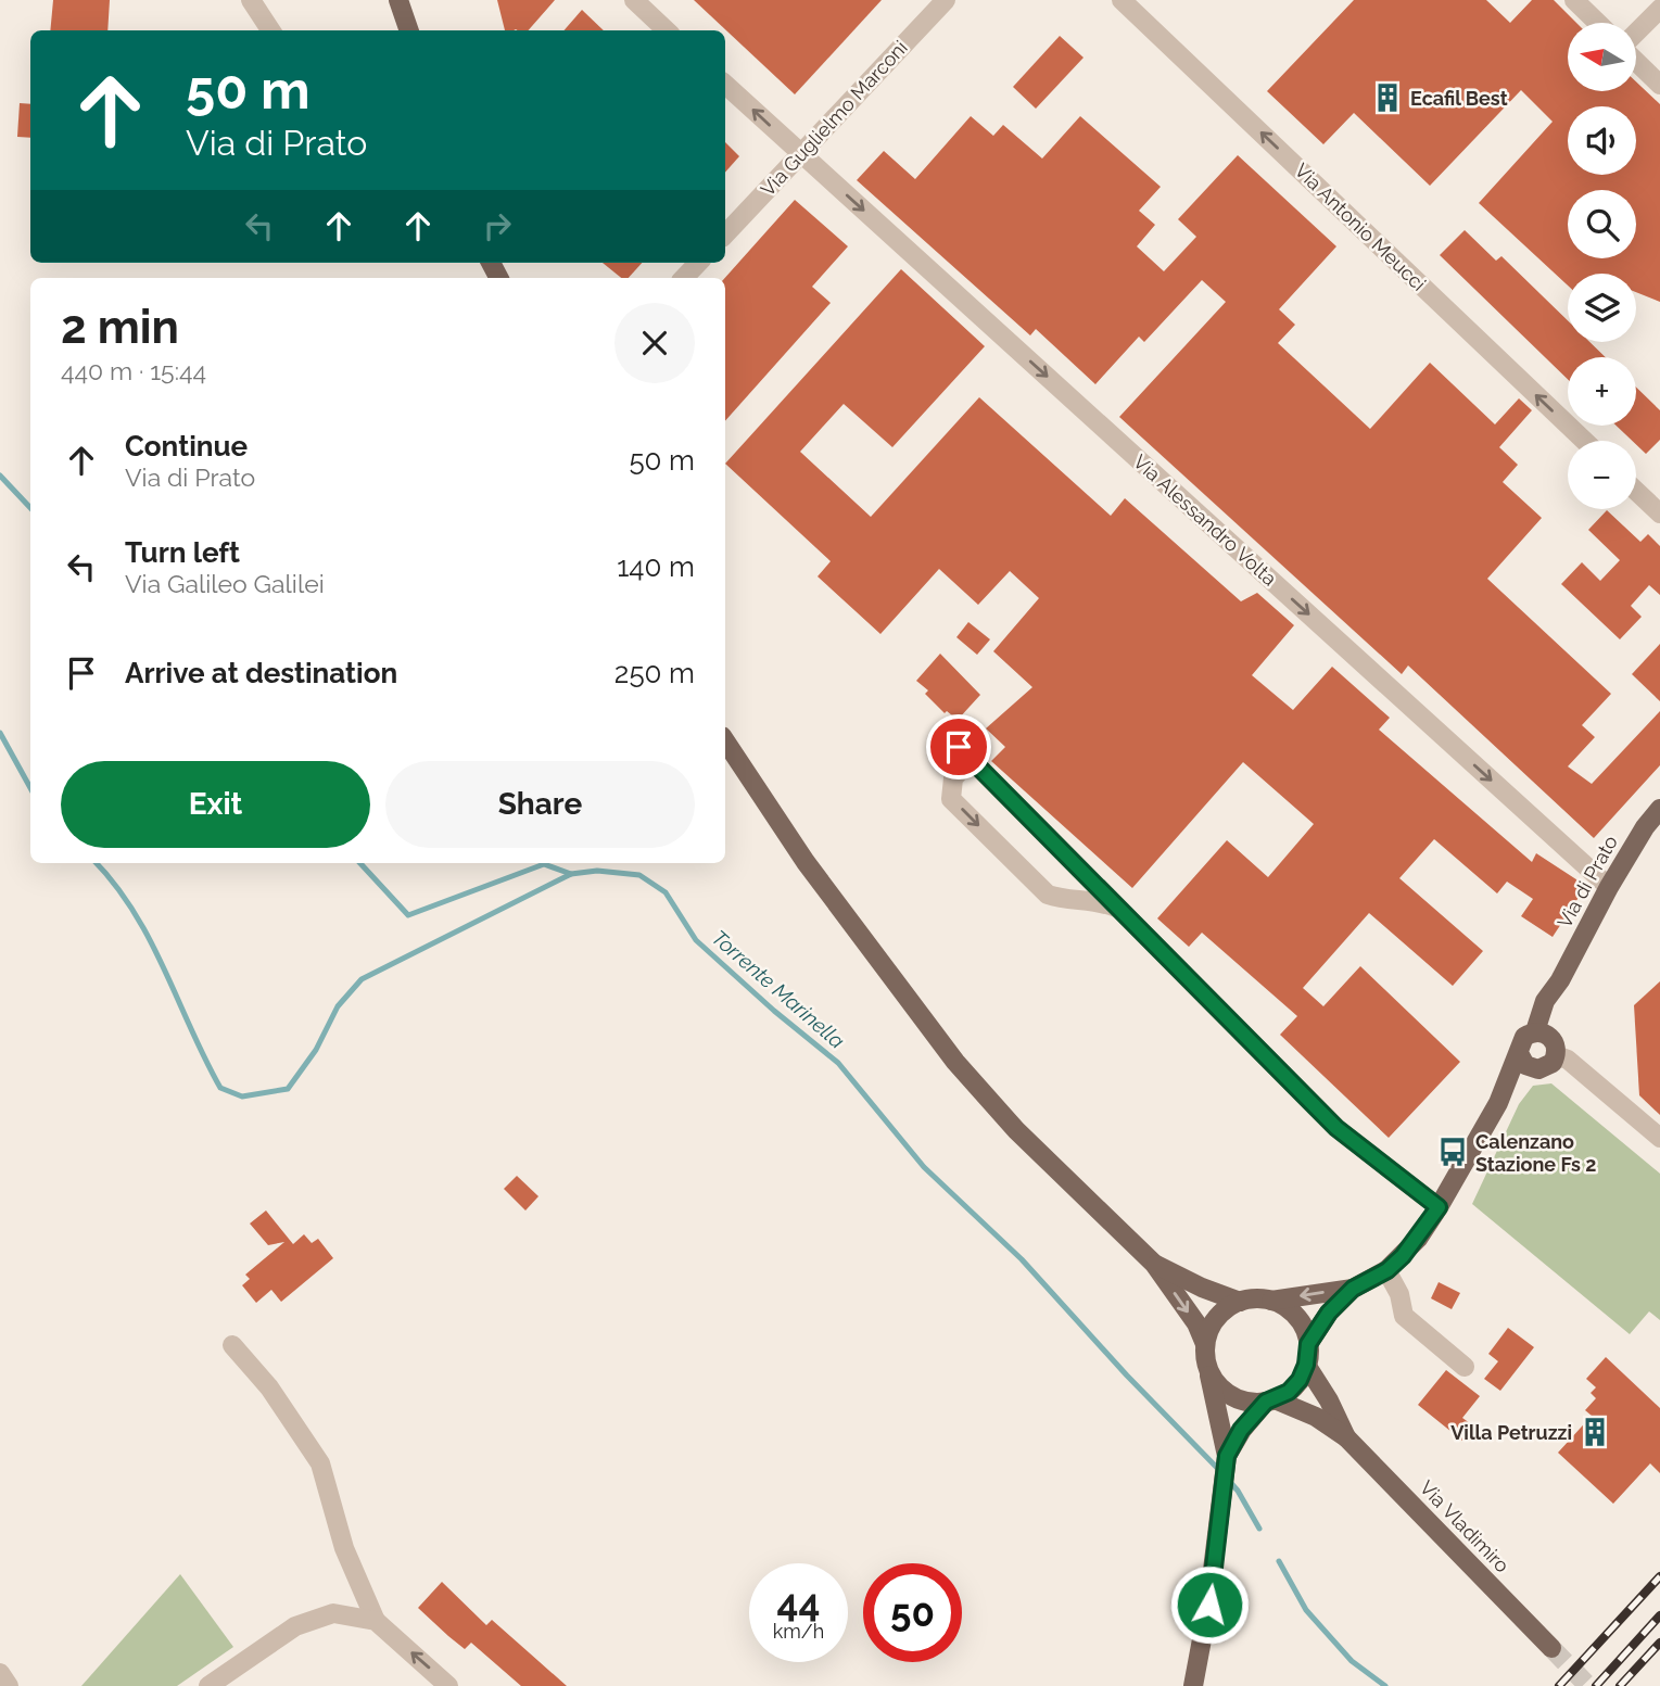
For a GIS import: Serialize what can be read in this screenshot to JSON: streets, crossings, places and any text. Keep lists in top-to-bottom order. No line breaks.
{"streets":{"main road":["Via di Prato","Via Vladimiro"],"street":["Via Guglielmo Marconi","Via Antonio Meucci","Via Alessandro Volta"]},"crossings":[["Via Guglielmo Marconi","Via Alessandro Volta"],["Via Alessandro Volta","Via di Prato"],["Via di Prato","Via Vladimiro"]],"one_way":["Via Antonio Meucci","Via Alessandro Volta"],"water":["Torrente Marinella"],"places":{"building":["Ecafil Best","Villa Petruzzi"],"bus stop":["Calenzano Stazione Fs 2"]},"north":"left","page":{"map_buttons":["+","−"],"turn":["50 m","Via di Prato"],"heading":["2 min","440 m · 15:44"],"list":[{"name":"Continue","note":"Via di Prato","value":"50 m"},{"name":"Turn left","note":"Via Galileo Galilei","value":"140 m"},{"name":"Arrive at destination","value":"250 m"}],"buttons":["Exit","Share"],"speed":"44 km/h","limit":"50"}}
